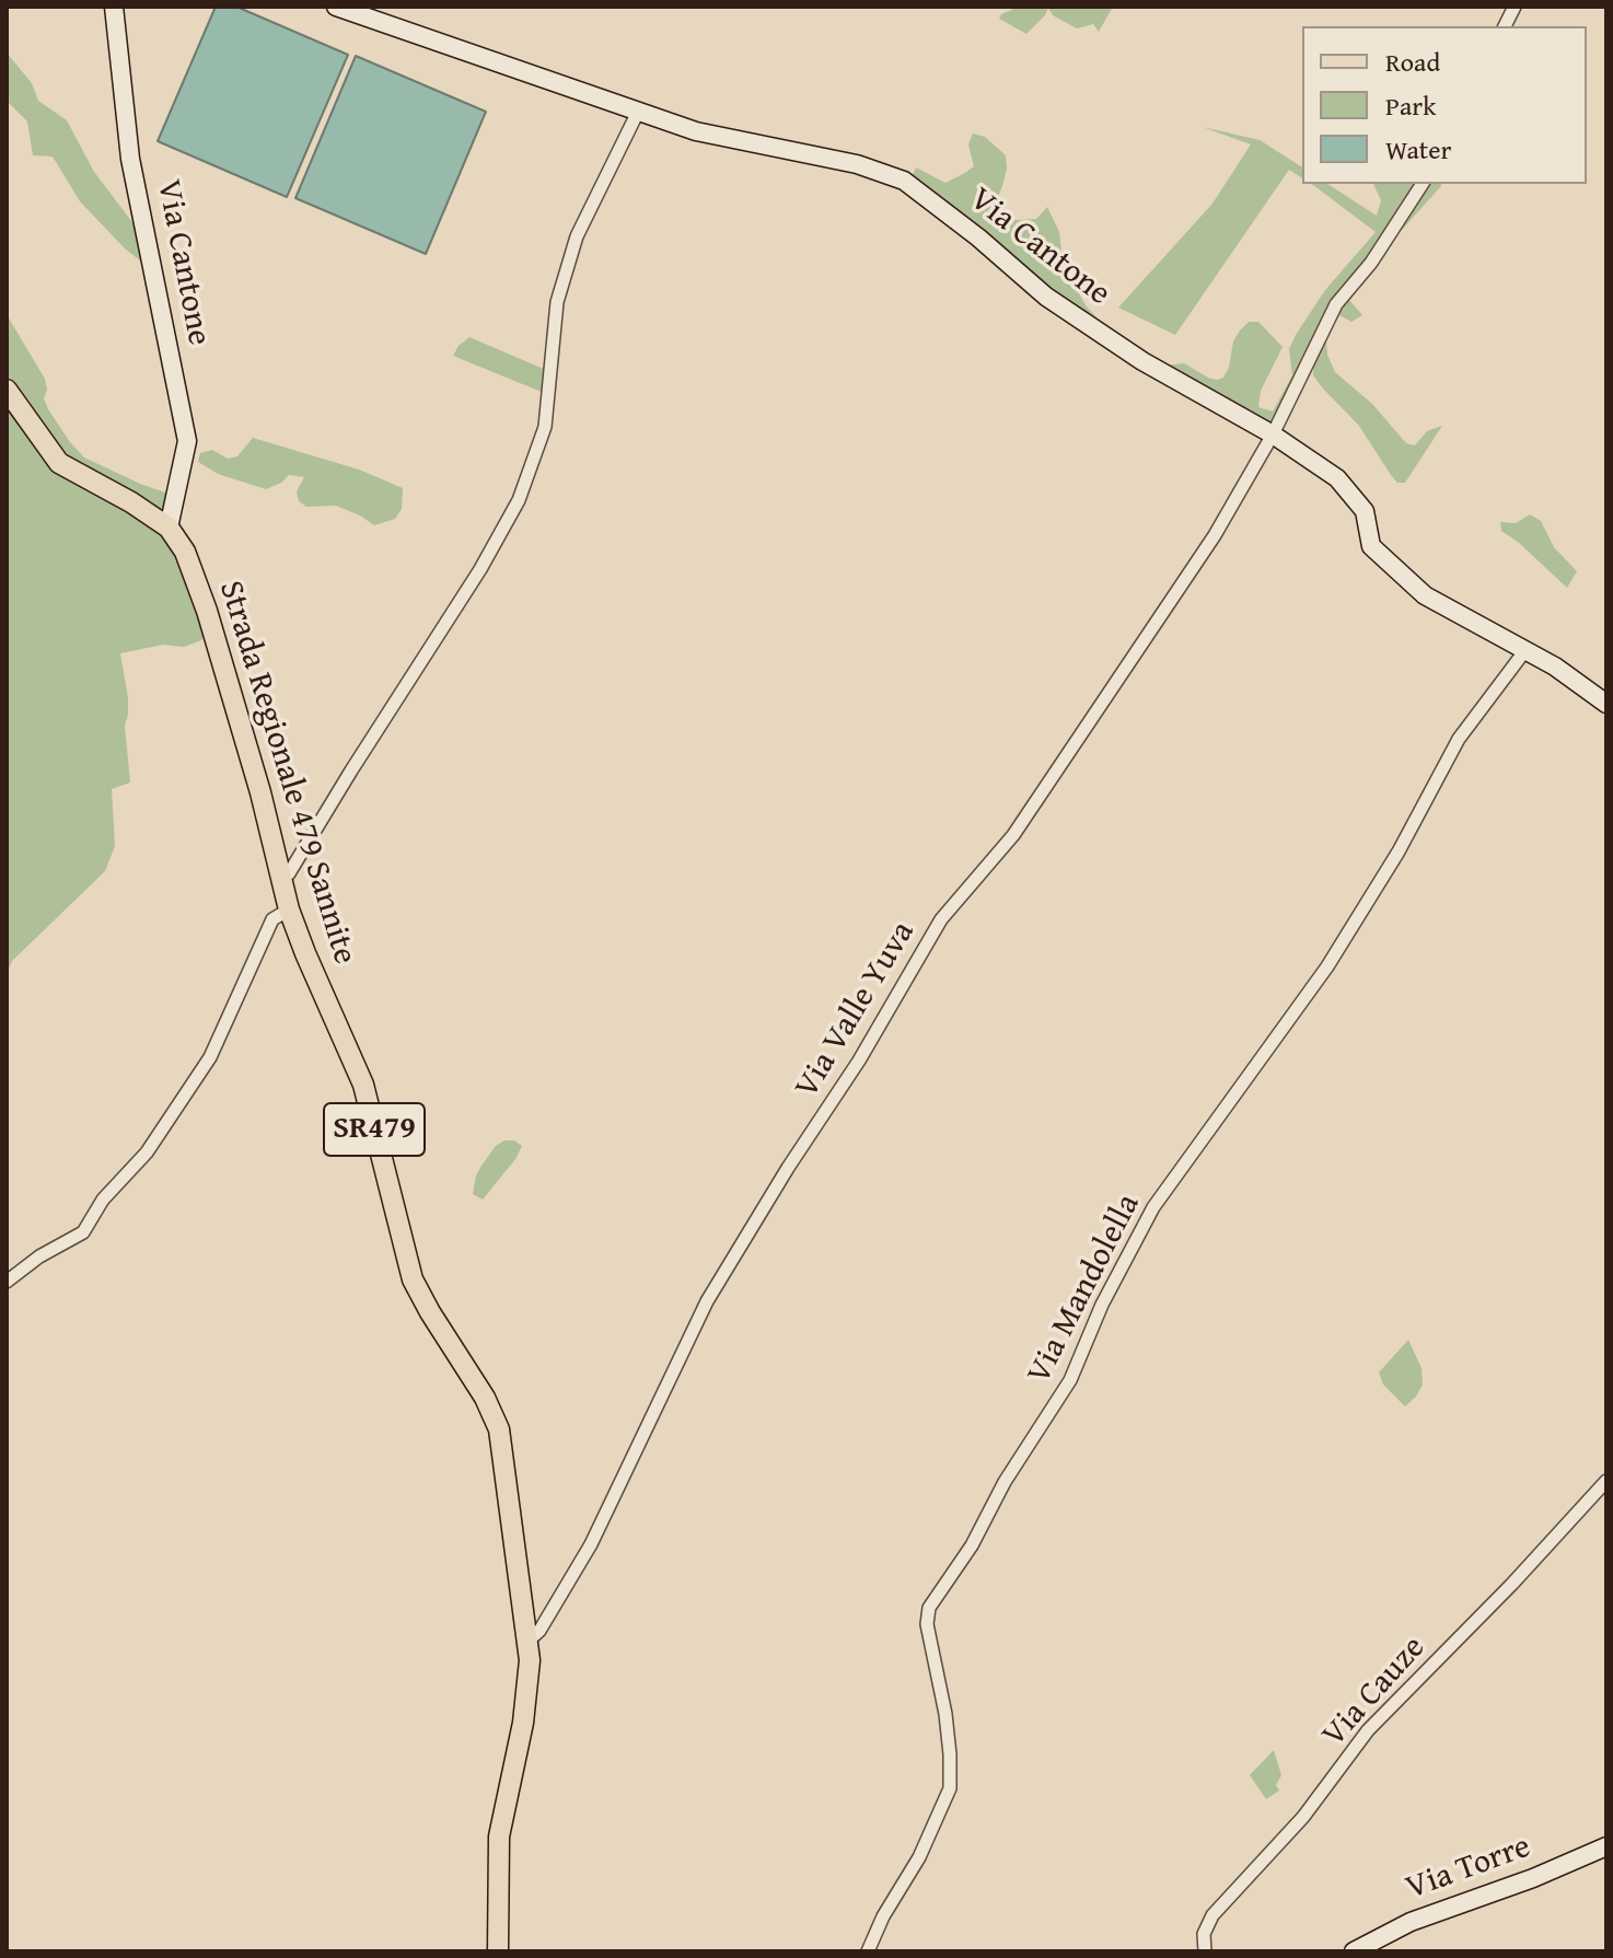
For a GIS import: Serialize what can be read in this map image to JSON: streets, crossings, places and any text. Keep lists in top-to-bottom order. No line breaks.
{"streets":{"main road":["Via Cantone","Strada Regionale 479 Sannite","SR479","Via Torre"],"street":["Via Valle Yuva","Via Mandolella","Via Cauze"]},"crossings":[["Via Cantone","Strada Regionale 479 Sannite"],["Via Cantone","Via Valle Yuva"],["Via Cantone","Via Mandolella"],["Strada Regionale 479 Sannite","Via Valle Yuva"]],"legend":["Road","Park","Water"]}
